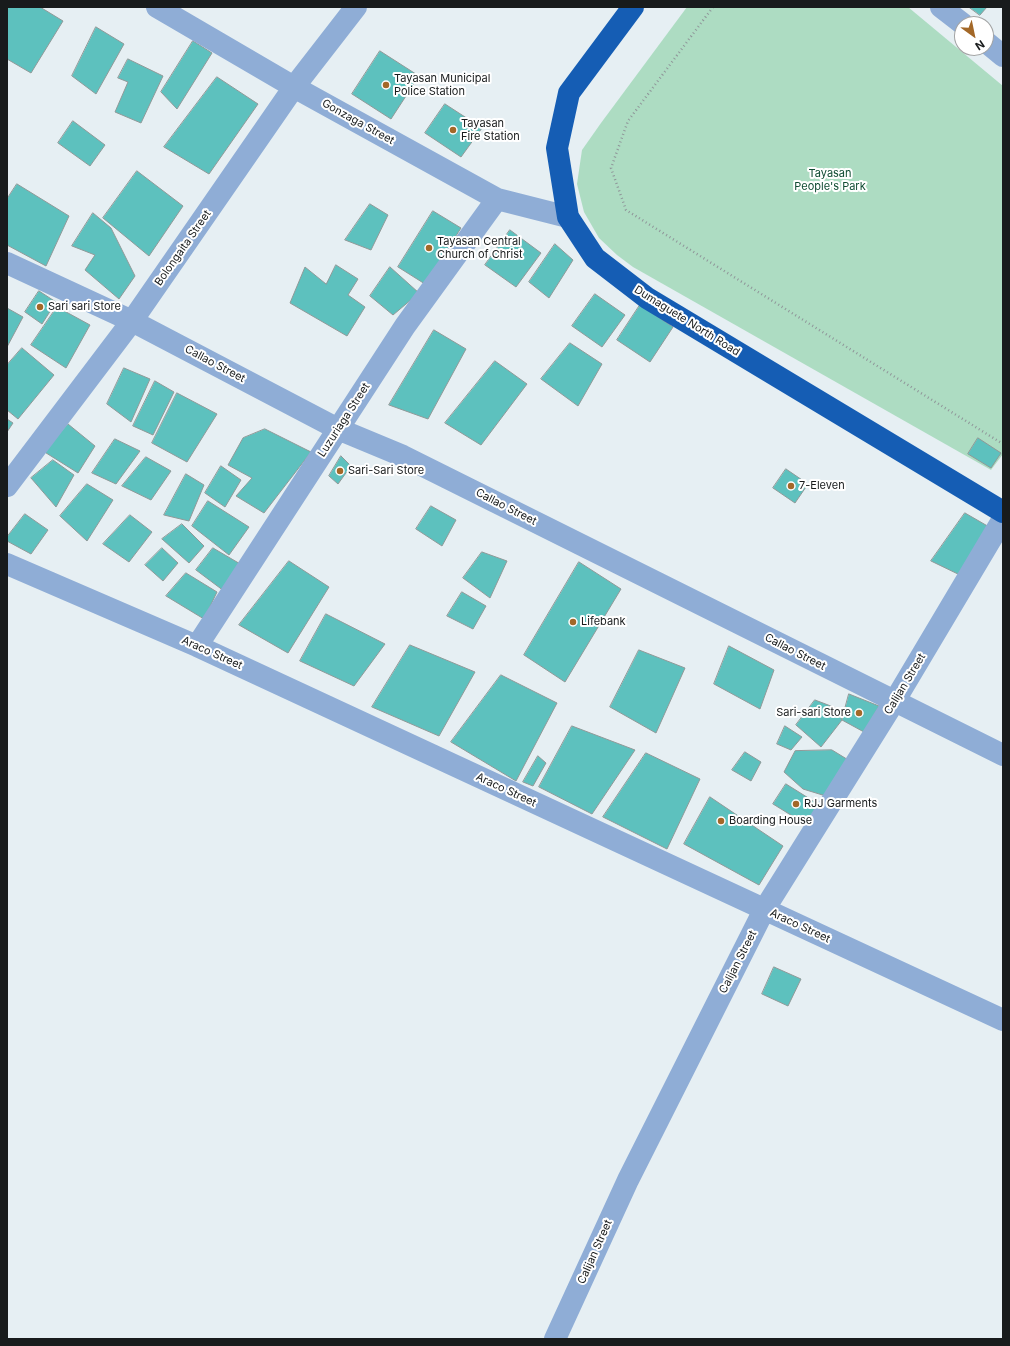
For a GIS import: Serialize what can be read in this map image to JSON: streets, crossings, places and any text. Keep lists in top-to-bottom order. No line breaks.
{"streets":{"highway":["Dumaguete North Road"],"street":["Gonzaga Street","Bolongaita Street","Callao Street","Luzuriaga Street","Araco Street","Calijan Street"]},"crossings":[["Gonzaga Street","Bolongaita Street"],["Gonzaga Street","Dumaguete North Road"],["Gonzaga Street","Luzuriaga Street"],["Bolongaita Street","Callao Street"],["Callao Street","Luzuriaga Street"],["Callao Street","Calijan Street"],["Luzuriaga Street","Araco Street"],["Araco Street","Calijan Street"]],"parks":["Tayasan People's Park"],"places":["Tayasan Municipal Police Station","Tayasan Fire Station","Tayasan Central Church of Christ","Sari sari Store","Sari-Sari Store","7-Eleven","Lifebank","Sari-sari Store","RJJ Garments","Boarding House"],"north":"bottom right"}
